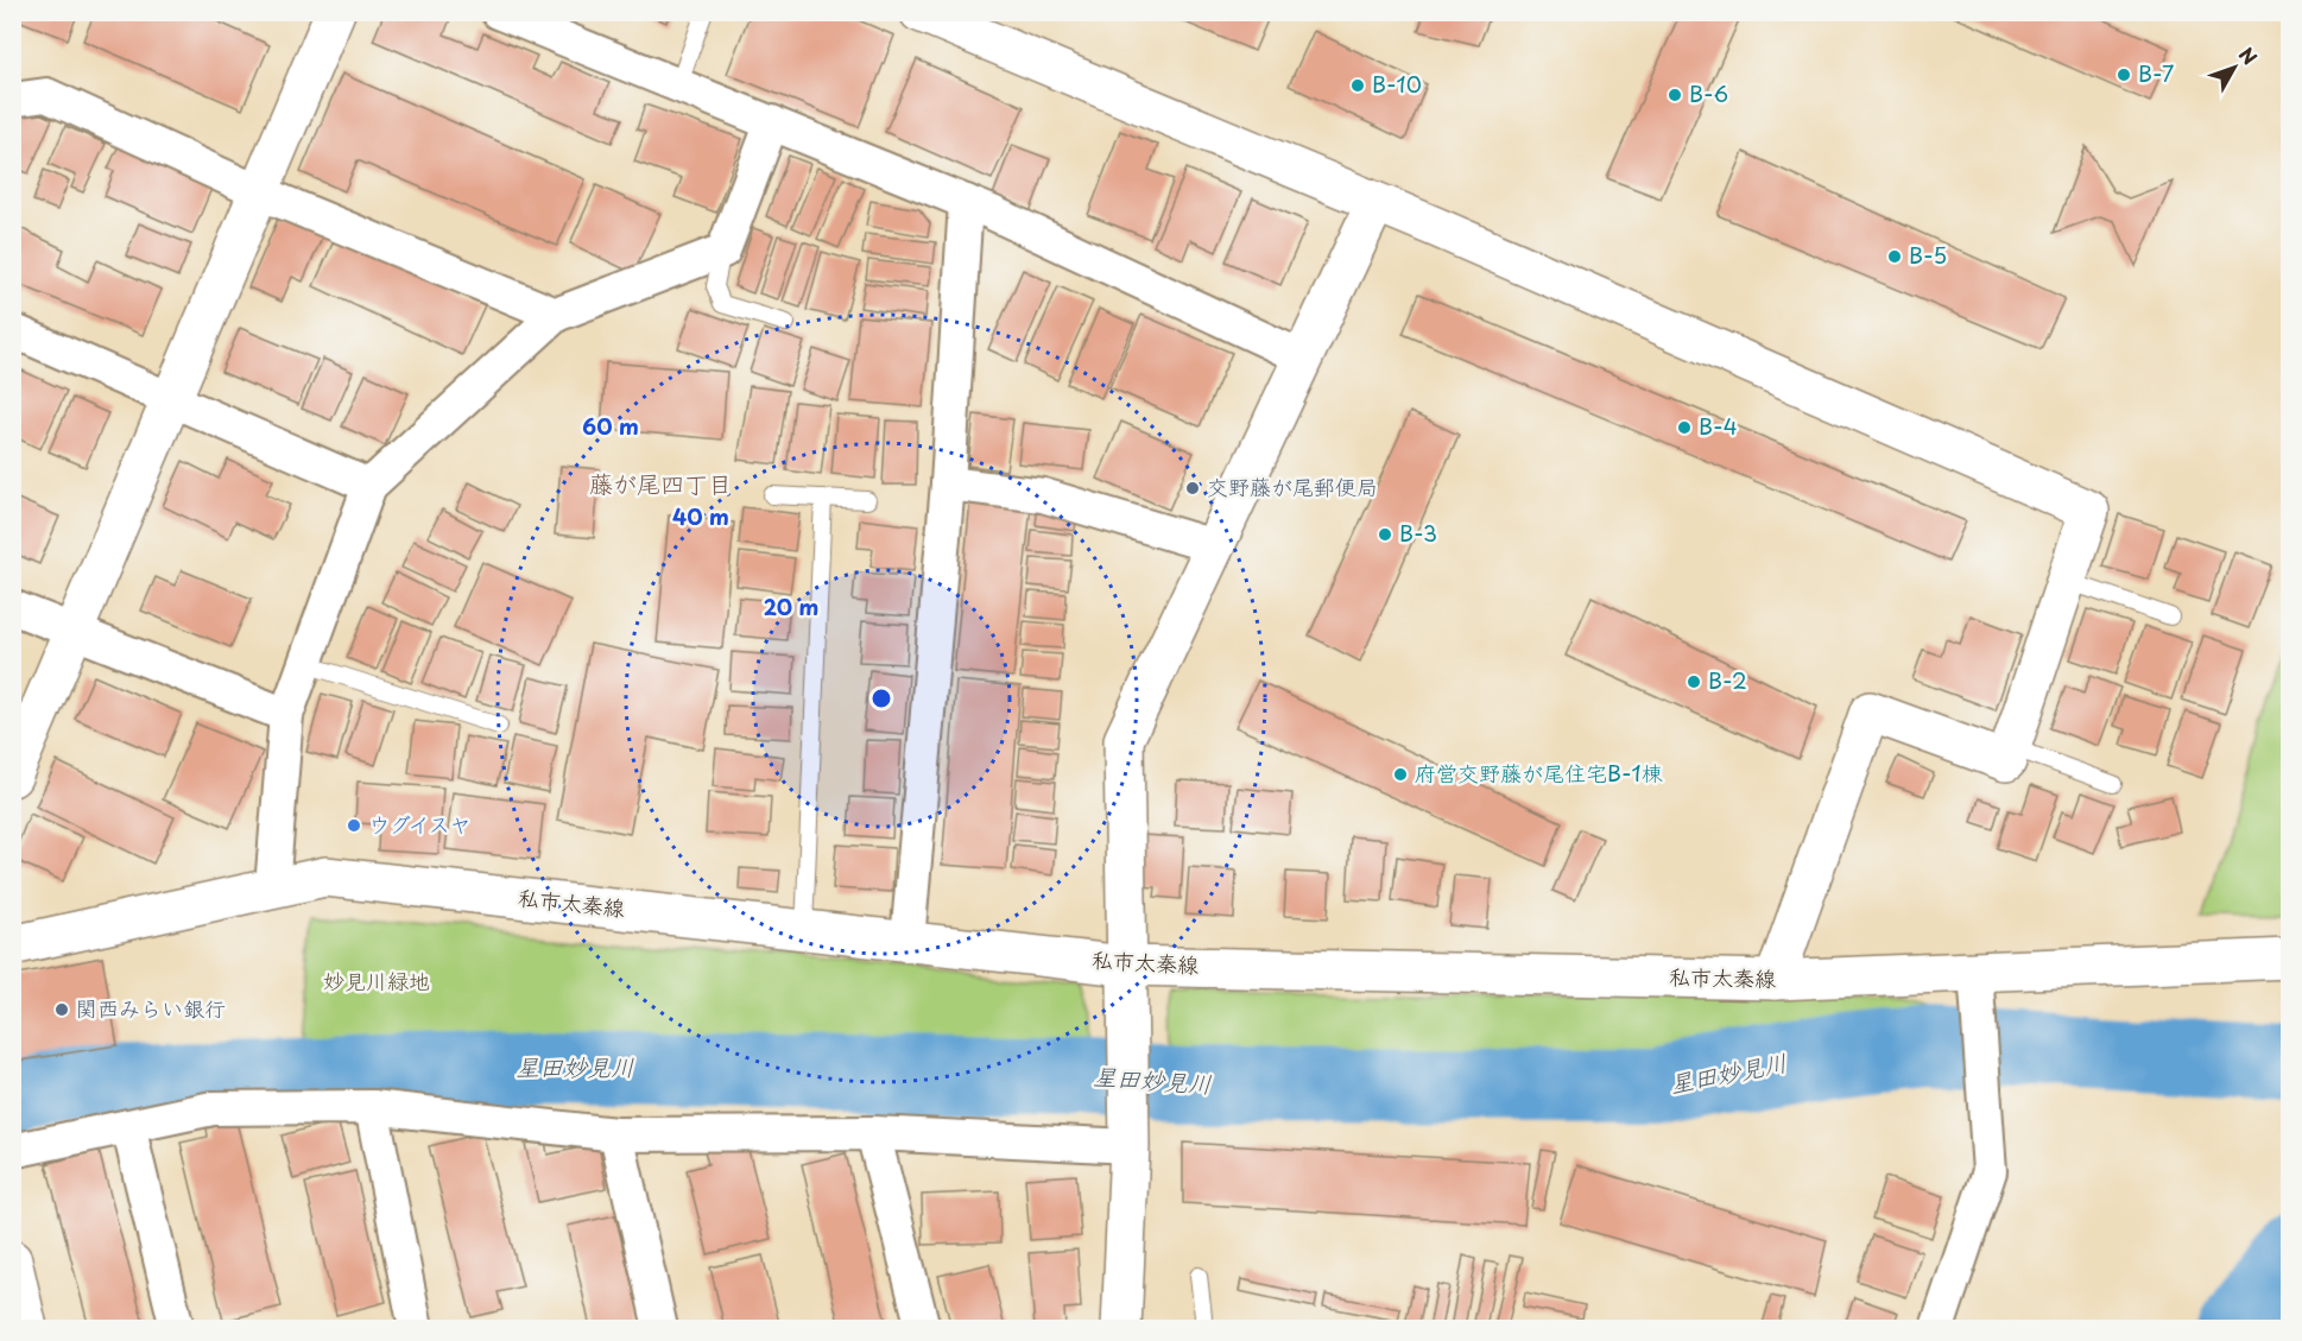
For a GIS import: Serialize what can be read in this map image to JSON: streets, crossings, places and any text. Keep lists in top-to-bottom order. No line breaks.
{"streets":{"street":["私市太秦線"]},"districts":["藤が尾四丁目"],"water":["星田妙見川"],"parks":["妙見川緑地"],"places":["B-7","B-10","B-6","B-5","B-4","交野藤が尾郵便局","B-3","B-2","府営交野藤が尾住宅B-1棟","ウグイスヤ","関西みらい銀行"],"north":"top right","rings":["60 m","40 m","20 m"]}
